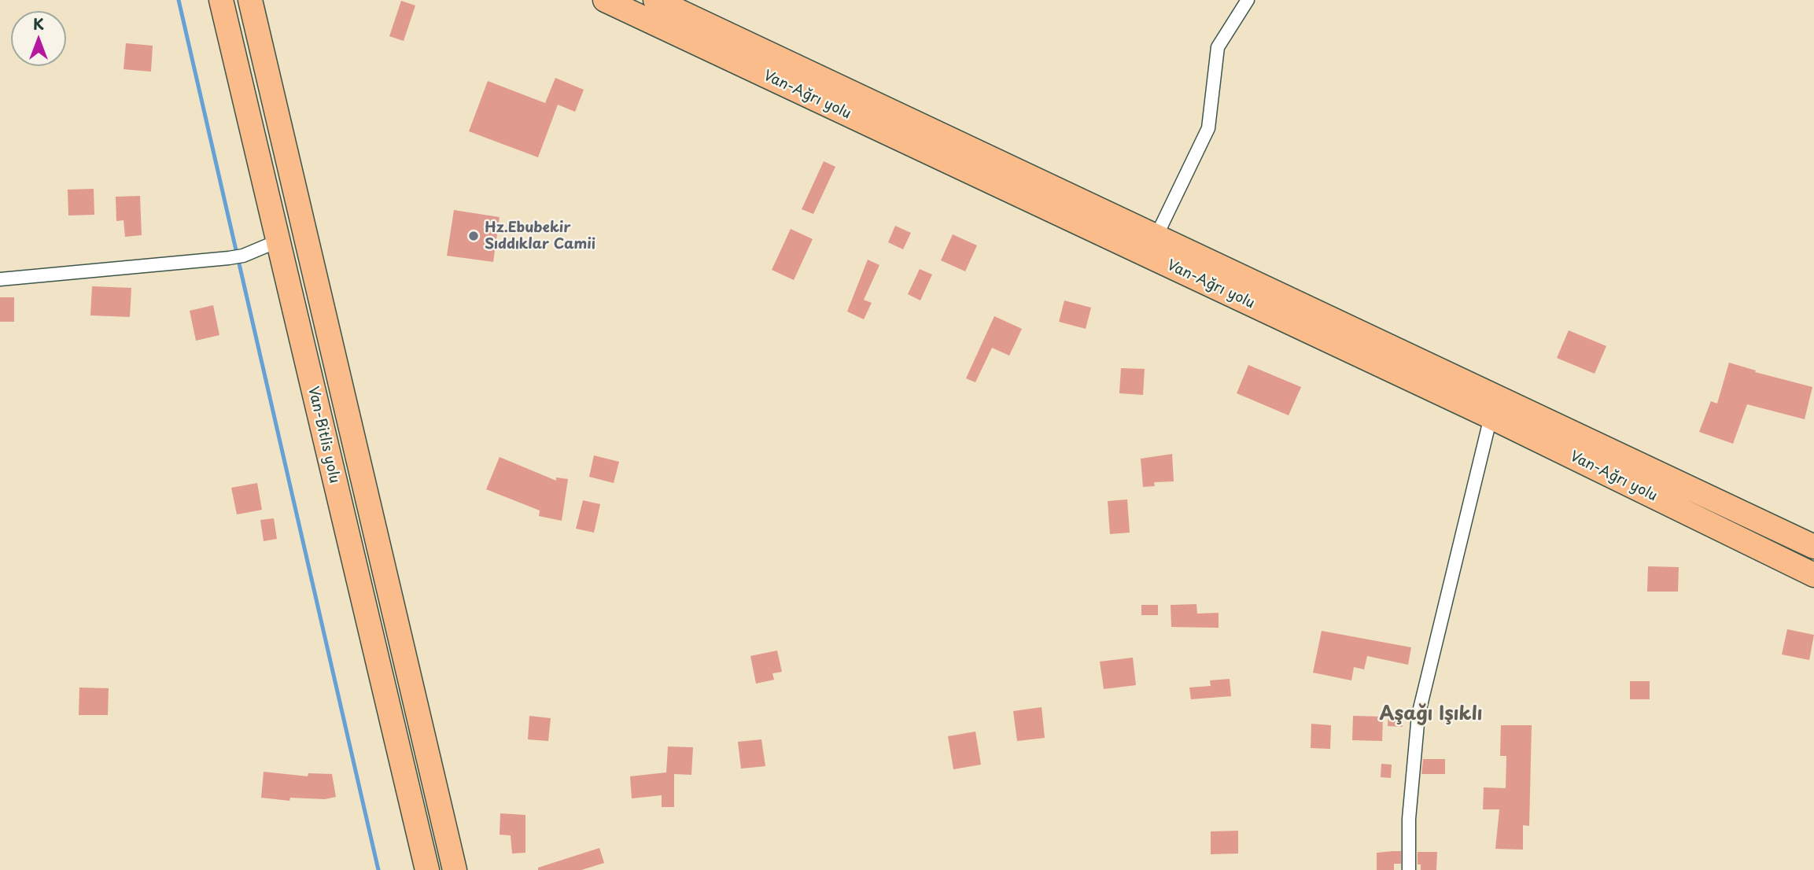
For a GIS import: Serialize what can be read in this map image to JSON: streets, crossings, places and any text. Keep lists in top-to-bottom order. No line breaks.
{"streets":{"highway":["Van-Ağrı yolu","Van-Bitlis yolu"]},"districts":["Aşağı Işıklı"],"places":["Hz.Ebubekir Sıddıklar Camii"],"north":"top"}
